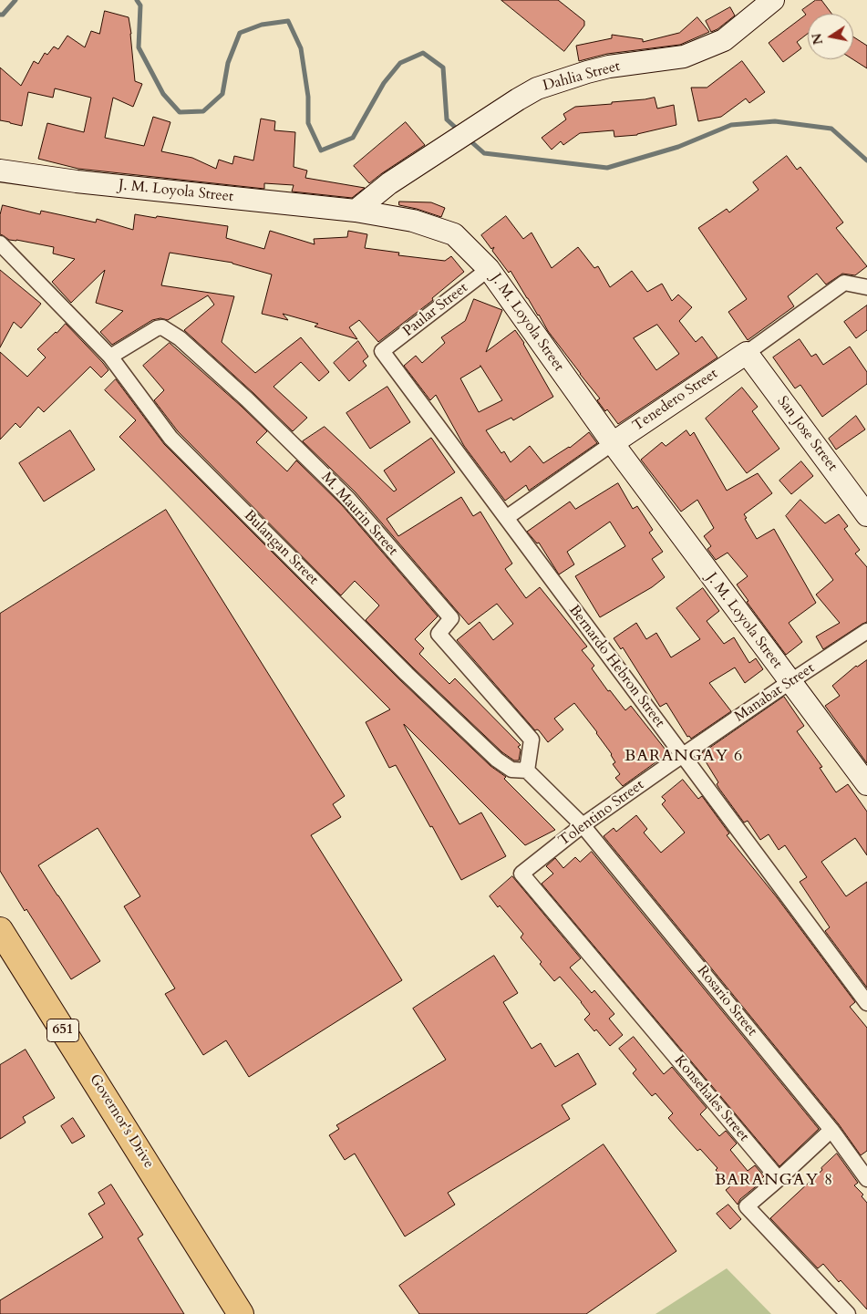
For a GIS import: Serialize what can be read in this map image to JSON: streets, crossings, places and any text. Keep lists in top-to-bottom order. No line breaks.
{"streets":{"highway":["651","Governor's Drive"],"main road":["Dahlia Street","J. M. Loyola Street","Tenedero Street","San Jose Street"],"street":["Paular Street","M. Maurin Street","Bulangan Street","Bernardo Hebron Street","Manabat Street","Tolentino Street","Rosario Street","Konsehales Street"]},"crossings":[["Dahlia Street","J. M. Loyola Street"],["J. M. Loyola Street","Paular Street"],["J. M. Loyola Street","Tenedero Street"],["J. M. Loyola Street","Manabat Street"],["Paular Street","Bernardo Hebron Street"],["Tenedero Street","San Jose Street"],["Tenedero Street","Bernardo Hebron Street"],["M. Maurin Street","Bulangan Street"],["Bernardo Hebron Street","Manabat Street"],["Bernardo Hebron Street","Tolentino Street"],["Manabat Street","Tolentino Street"],["Tolentino Street","Rosario Street"],["Tolentino Street","Konsehales Street"]],"districts":["BARANGAY 6","BARANGAY 8"],"north":"left"}
